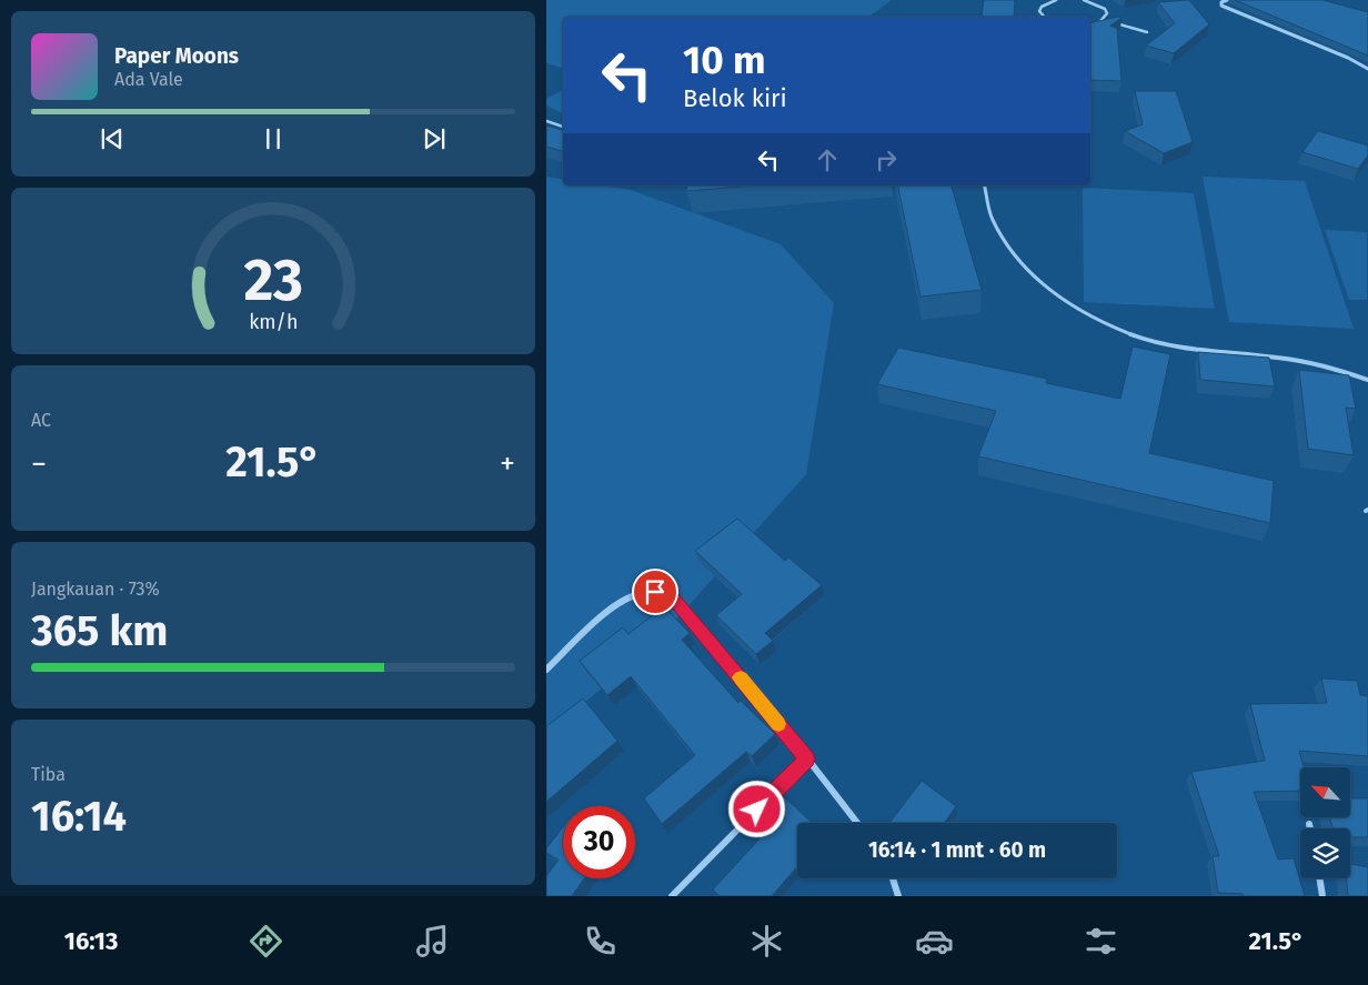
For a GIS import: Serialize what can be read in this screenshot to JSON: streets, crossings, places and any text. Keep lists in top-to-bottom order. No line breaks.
{"north":"top left","page":{"turn":["10 m","Belok kiri"],"song":["Paper Moons","Ada Vale"],"tile":["AC",["Jangkauan · 73%","365 km"],["Tiba","16:14"]],"heat":["−","21.5°","+"],"limit":"30","trip":"16:14 · 1 mnt · 60 m","tabs":["16:13","21.5°"],"gauge":["23","km/h"]}}
